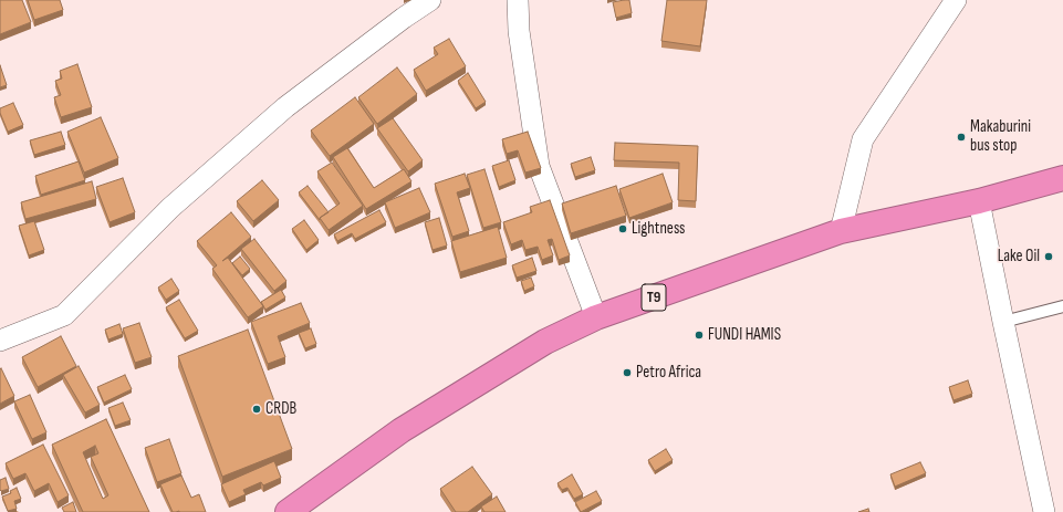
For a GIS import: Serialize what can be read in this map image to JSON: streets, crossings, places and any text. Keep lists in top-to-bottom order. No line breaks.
{"streets":{"highway":["T9"]},"places":["Makaburini bus stop","Lightness","Lake Oil","FUNDI HAMIS","Petro Africa","CRDB"]}
